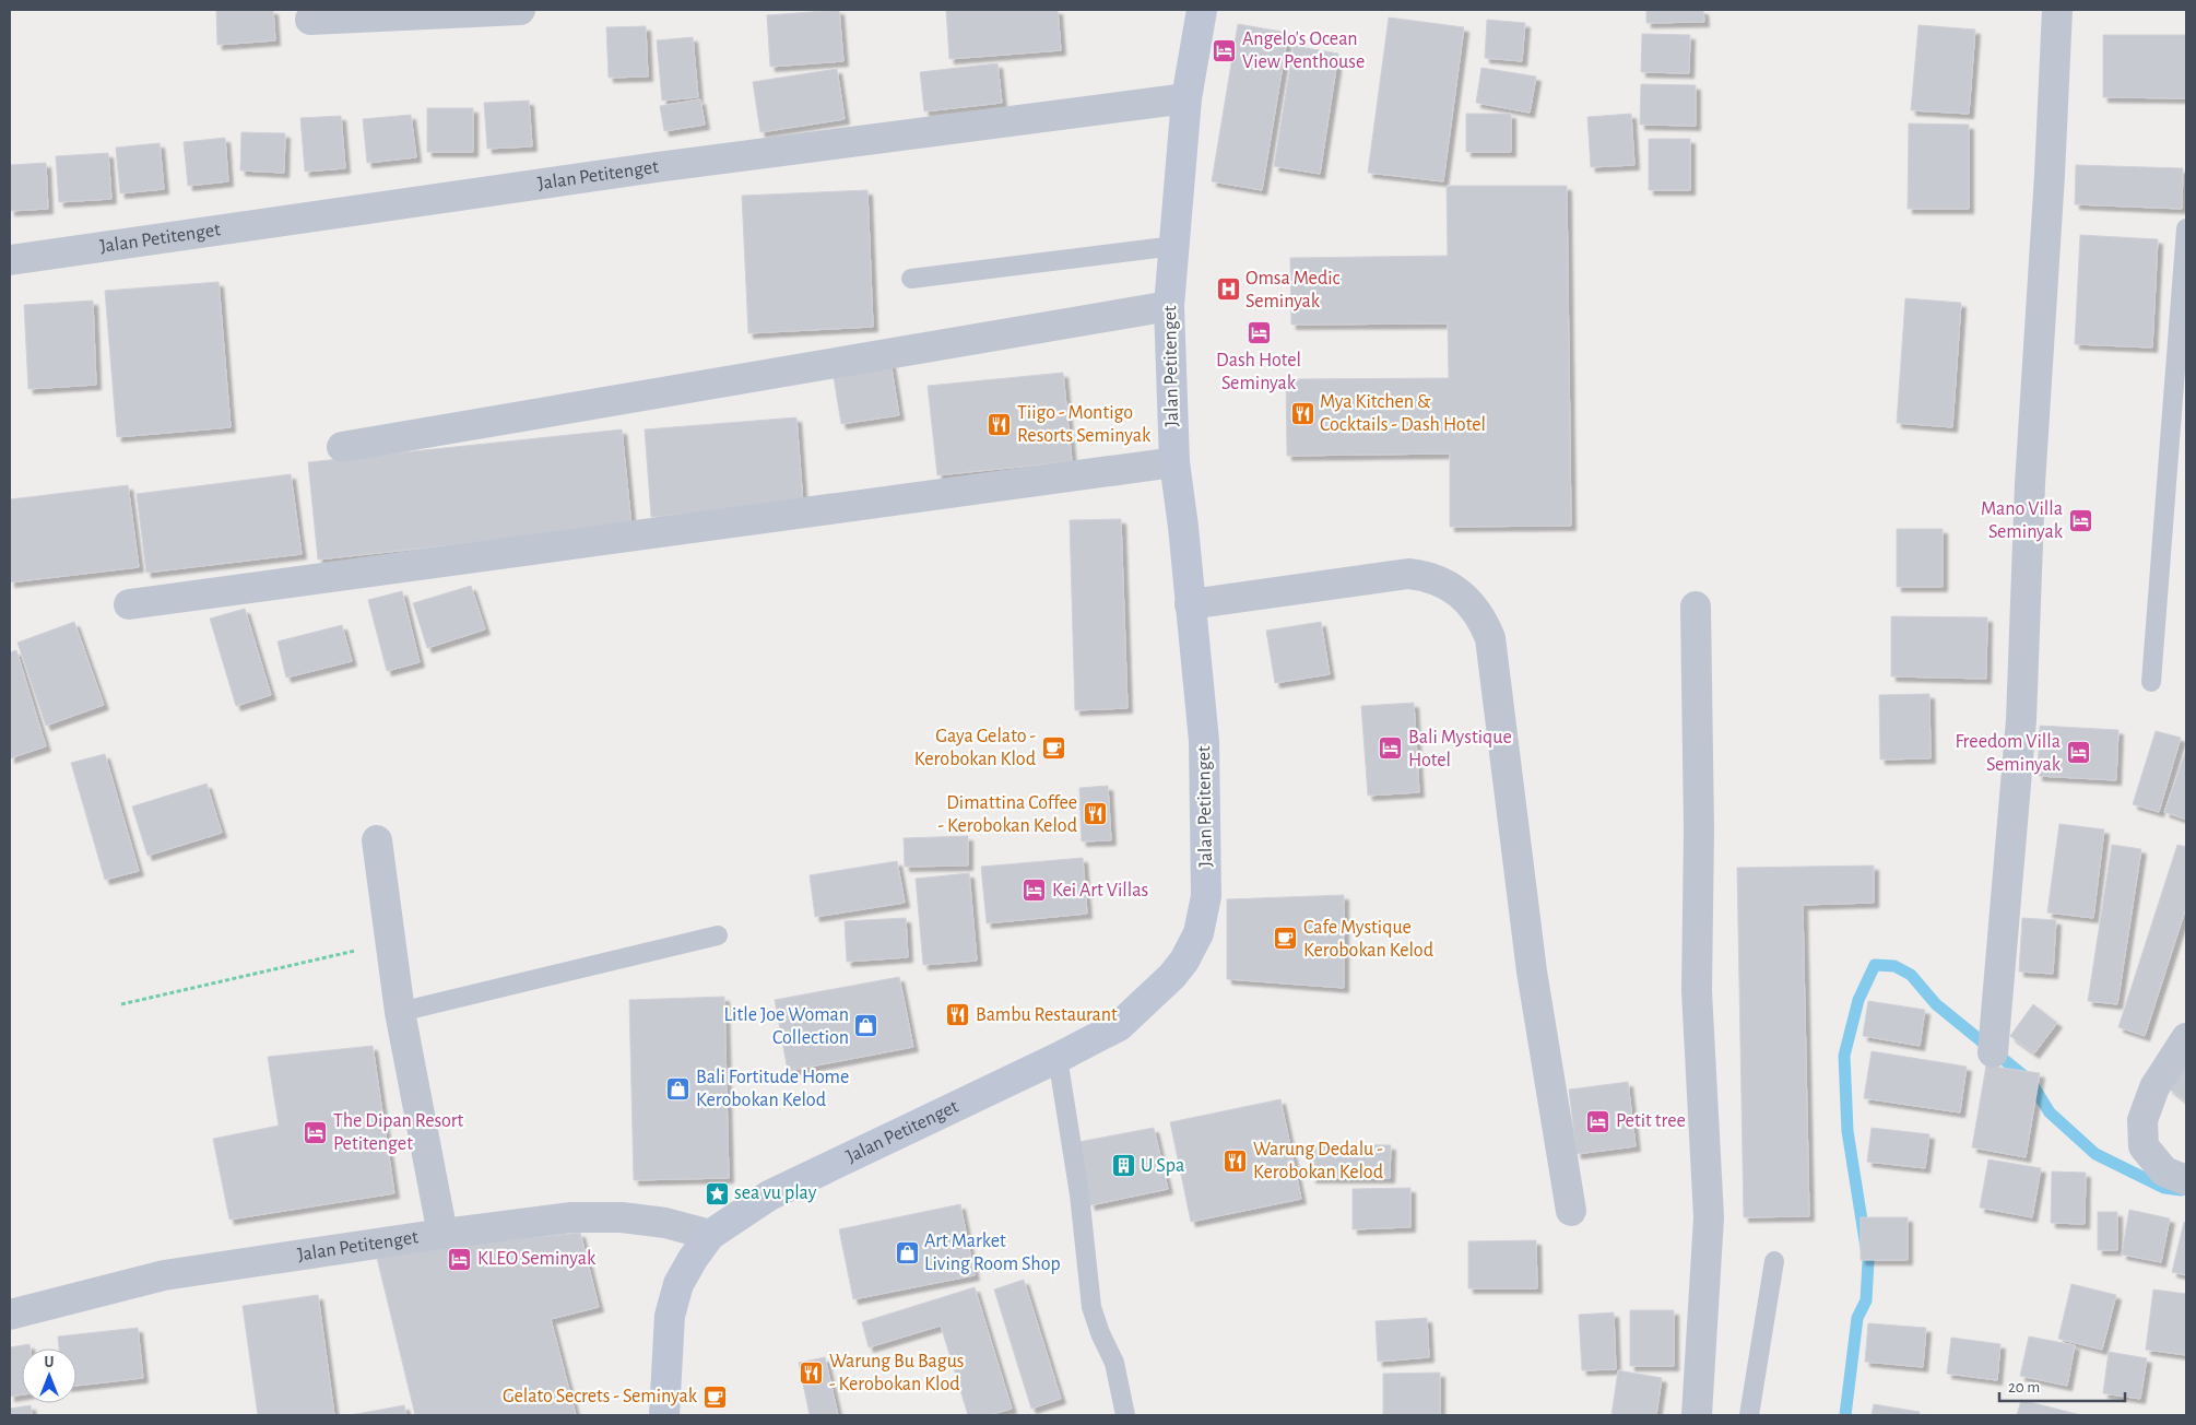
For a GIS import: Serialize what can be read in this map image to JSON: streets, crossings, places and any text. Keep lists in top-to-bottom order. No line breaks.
{"streets":{"main road":["Jalan Petitenget"]},"places":{"hotel":["Angelo's Ocean View Penthouse","Dash Hotel Seminyak","Mano Villa Seminyak","Bali Mystique Hotel","Freedom Villa Seminyak","Kei Art Villas","Petit tree","The Dipan Resort Petitenget","KLEO Seminyak"],"hospital":["Omsa Medic Seminyak"],"restaurant":["Mya Kitchen & Cocktails - Dash Hotel","Tiigo - Montigo Resorts Seminyak","Dimattina Coffee - Kerobokan Kelod","Bambu Restaurant","Warung Dedalu - Kerobokan Kelod","Warung Bu Bagus - Kerobokan Klod"],"cafe":["Gaya Gelato - Kerobokan Klod","Cafe Mystique Kerobokan Kelod","Gelato Secrets - Seminyak"],"shop":["Litle Joe Woman Collection","Bali Fortitude Home Kerobokan Kelod","Art Market Living Room Shop"],"building":["U Spa"],"place":["sea vu play"]},"scale_bar":"20 m","north":"top"}
